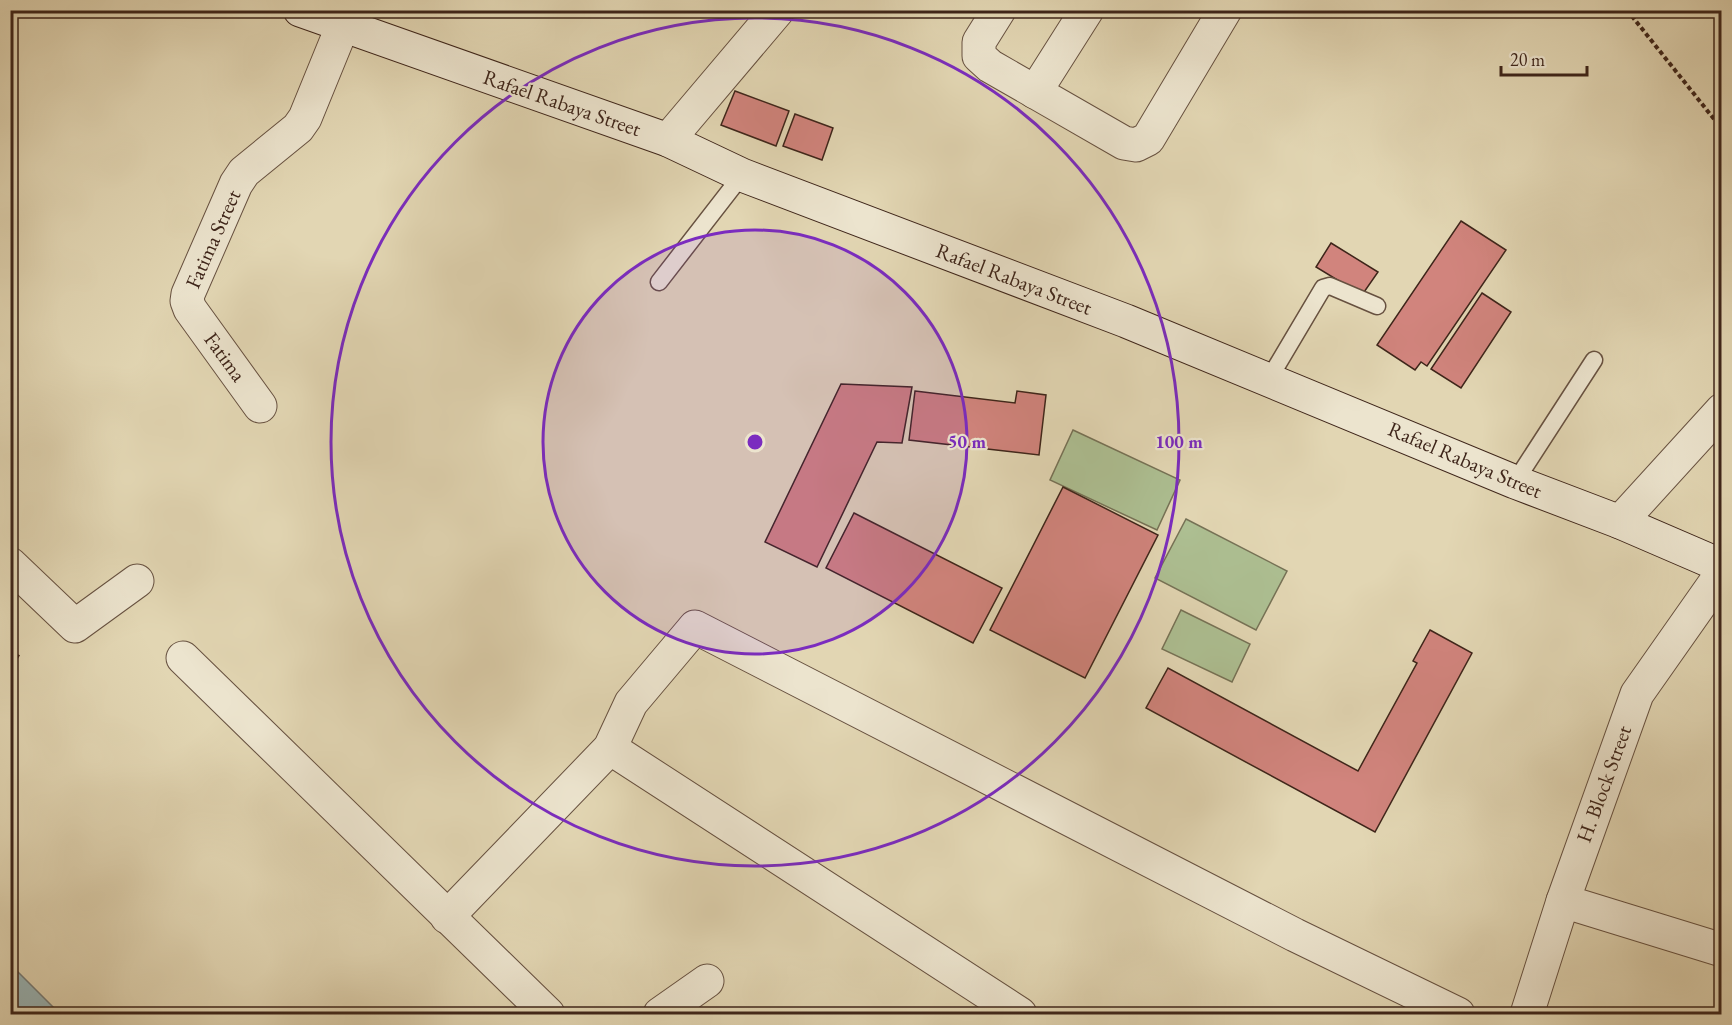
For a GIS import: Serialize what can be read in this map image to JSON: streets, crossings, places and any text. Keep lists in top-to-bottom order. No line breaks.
{"streets":{"street":["Rafael Rabaya Street","Fatima Street","Fatima","H. Block Street"]},"crossings":[["Rafael Rabaya Street","Fatima Street"],["Fatima Street","Fatima"]],"scale_bar":"20 m","rings":["50 m","100 m"]}
